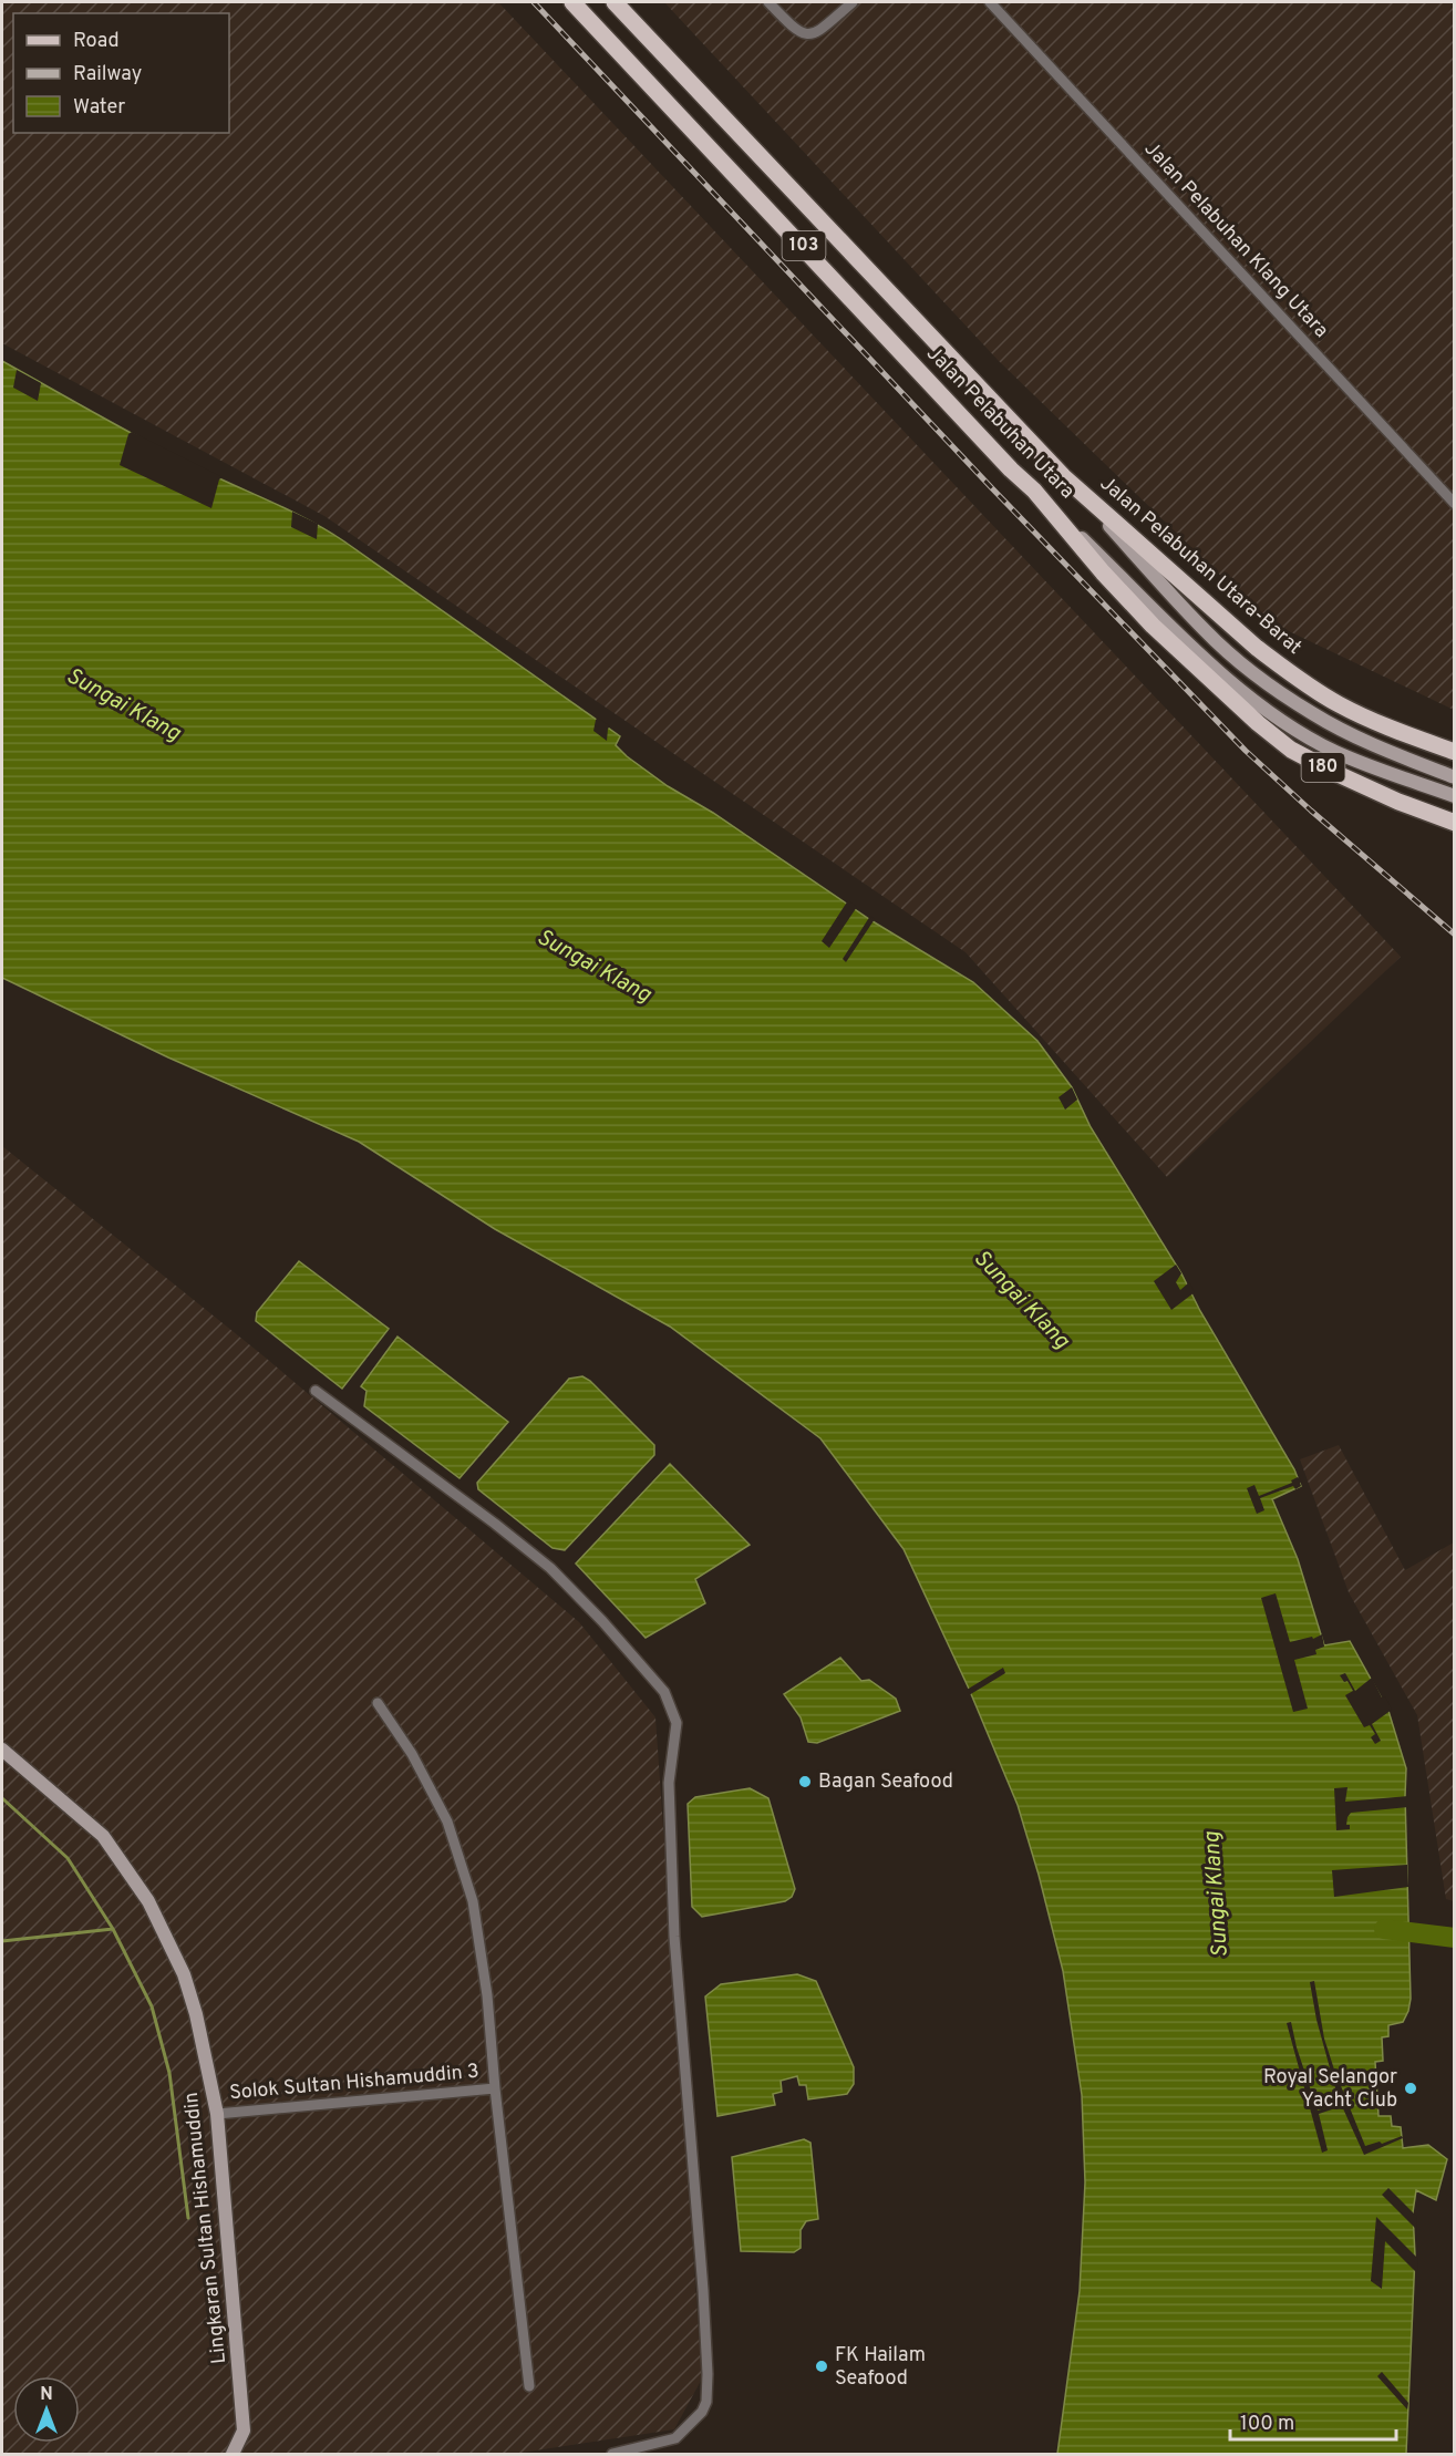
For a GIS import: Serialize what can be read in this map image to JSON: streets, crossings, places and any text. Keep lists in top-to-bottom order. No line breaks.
{"streets":{"main road":["103","Jalan Pelabuhan Utara","Jalan Pelabuhan Utara-Barat","180","Lingkaran Sultan Hishamuddin"],"street":["Jalan Pelabuhan Klang Utara","Solok Sultan Hishamuddin 3"]},"crossings":[["Jalan Pelabuhan Utara","Jalan Pelabuhan Utara-Barat"],["Jalan Pelabuhan Utara","180"],["Solok Sultan Hishamuddin 3","Lingkaran Sultan Hishamuddin"]],"water":["Sungai Klang"],"places":["Bagan Seafood","Royal Selangor Yacht Club","FK Hailam Seafood"],"legend":["Road","Railway","Water"],"scale_bar":"100 m","north":"top"}
